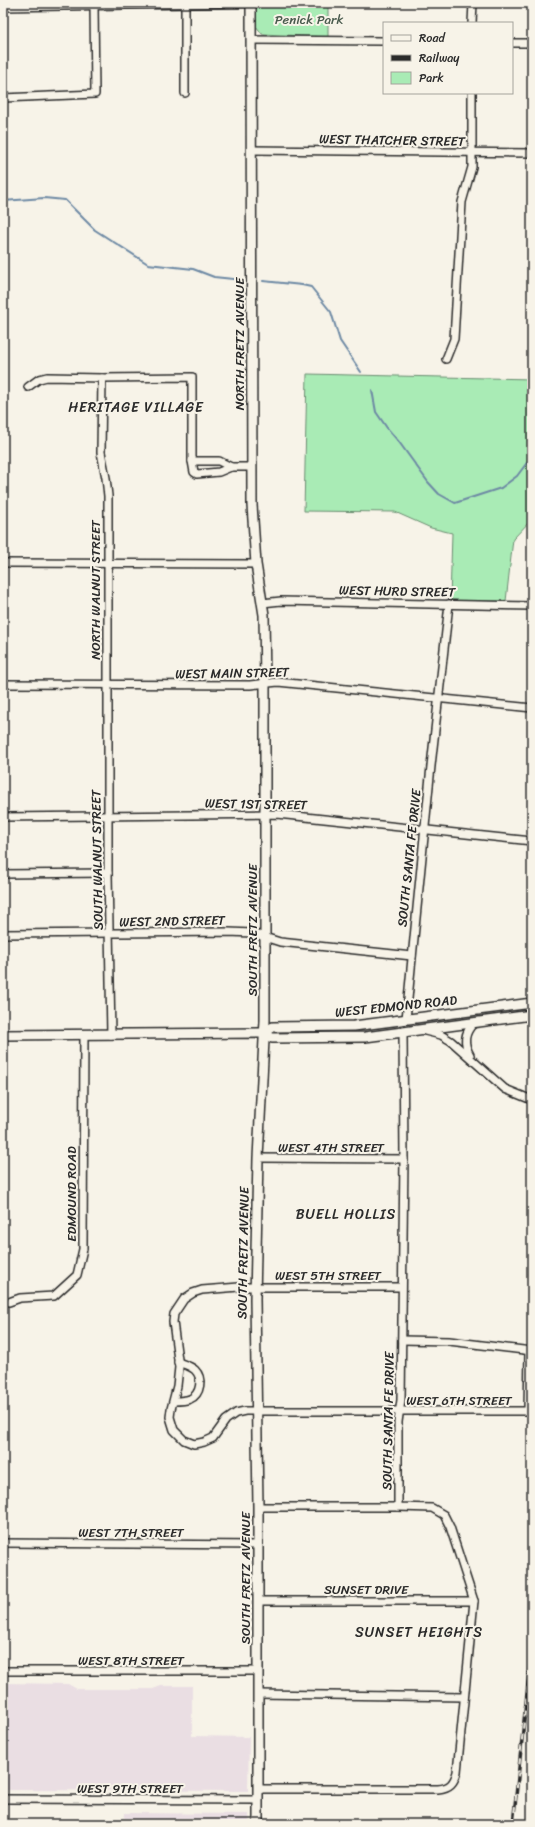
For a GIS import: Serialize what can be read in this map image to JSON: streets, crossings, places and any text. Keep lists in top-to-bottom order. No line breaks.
{"streets":{"street":["WEST THATCHER STREET","NORTH FRETZ AVENUE","NORTH WALNUT STREET","WEST HURD STREET","WEST MAIN STREET","WEST 1ST STREET","SOUTH SANTA FE DRIVE","SOUTH WALNUT STREET","WEST 2ND STREET","SOUTH FRETZ AVENUE","WEST EDMOND ROAD","WEST 4TH STREET","EDMOUND ROAD","WEST 5TH STREET","WEST 6TH STREET","WEST 7TH STREET","SUNSET DRIVE","WEST 8TH STREET","WEST 9TH STREET"]},"crossings":[["WEST THATCHER STREET","NORTH FRETZ AVENUE"],["NORTH FRETZ AVENUE","WEST HURD STREET"],["NORTH FRETZ AVENUE","WEST MAIN STREET"],["NORTH FRETZ AVENUE","SOUTH FRETZ AVENUE"],["NORTH WALNUT STREET","WEST MAIN STREET"],["NORTH WALNUT STREET","SOUTH WALNUT STREET"],["WEST HURD STREET","SOUTH SANTA FE DRIVE"],["WEST MAIN STREET","SOUTH SANTA FE DRIVE"],["WEST MAIN STREET","SOUTH WALNUT STREET"],["WEST MAIN STREET","SOUTH FRETZ AVENUE"],["WEST 1ST STREET","SOUTH SANTA FE DRIVE"],["WEST 1ST STREET","SOUTH WALNUT STREET"],["WEST 1ST STREET","SOUTH FRETZ AVENUE"],["SOUTH SANTA FE DRIVE","WEST 2ND STREET"],["SOUTH SANTA FE DRIVE","SOUTH FRETZ AVENUE"],["SOUTH SANTA FE DRIVE","WEST EDMOND ROAD"],["SOUTH SANTA FE DRIVE","WEST 4TH STREET"],["SOUTH SANTA FE DRIVE","WEST 5TH STREET"],["SOUTH SANTA FE DRIVE","WEST 6TH STREET"],["SOUTH SANTA FE DRIVE","SUNSET DRIVE"],["SOUTH WALNUT STREET","WEST 2ND STREET"],["SOUTH WALNUT STREET","WEST EDMOND ROAD"],["WEST 2ND STREET","SOUTH FRETZ AVENUE"],["SOUTH FRETZ AVENUE","WEST EDMOND ROAD"],["SOUTH FRETZ AVENUE","WEST 4TH STREET"],["SOUTH FRETZ AVENUE","WEST 5TH STREET"],["SOUTH FRETZ AVENUE","WEST 6TH STREET"],["SOUTH FRETZ AVENUE","WEST 7TH STREET"],["SOUTH FRETZ AVENUE","SUNSET DRIVE"],["SOUTH FRETZ AVENUE","WEST 8TH STREET"],["SOUTH FRETZ AVENUE","WEST 9TH STREET"],["WEST EDMOND ROAD","EDMOUND ROAD"],["WEST 5TH STREET","WEST 6TH STREET"]],"districts":["HERITAGE VILLAGE","BUELL HOLLIS","SUNSET HEIGHTS"],"parks":["Penick Park"],"legend":["Road","Railway","Park"]}
